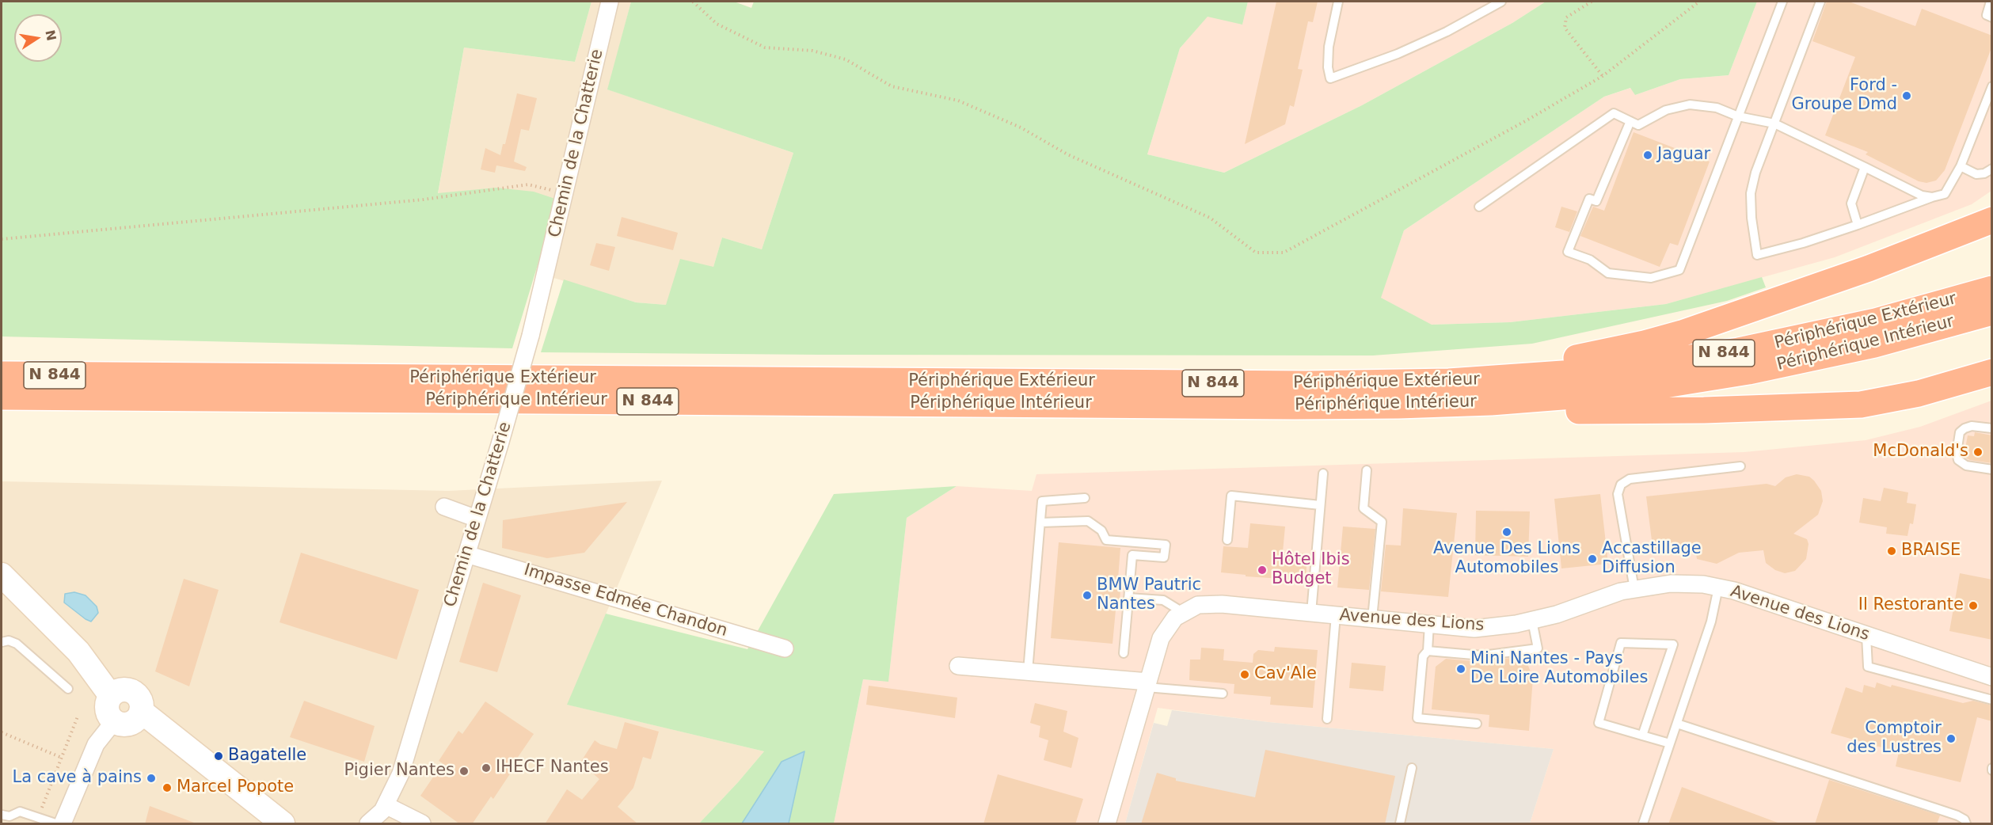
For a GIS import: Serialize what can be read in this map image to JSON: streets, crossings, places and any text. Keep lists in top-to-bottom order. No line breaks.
{"streets":{"highway":["Périphérique Extérieur","Périphérique Intérieur","N 844"],"street":["Chemin de la Chatterie","Impasse Edmée Chandon","Avenue des Lions"]},"crossings":[["Chemin de la Chatterie","Impasse Edmée Chandon"]],"places":["Ford - Groupe Dmd","Jaguar","McDonald's","Avenue Des Lions Automobiles","BRAISE","Accastillage Diffusion","Hôtel Ibis Budget","BMW Pautric Nantes","Il Restorante","Mini Nantes - Pays De Loire Automobiles","Cav'Ale","Comptoir des Lustres","Bagatelle","IHECF Nantes","Pigier Nantes","La cave à pains","Marcel Popote"],"north":"right"}
